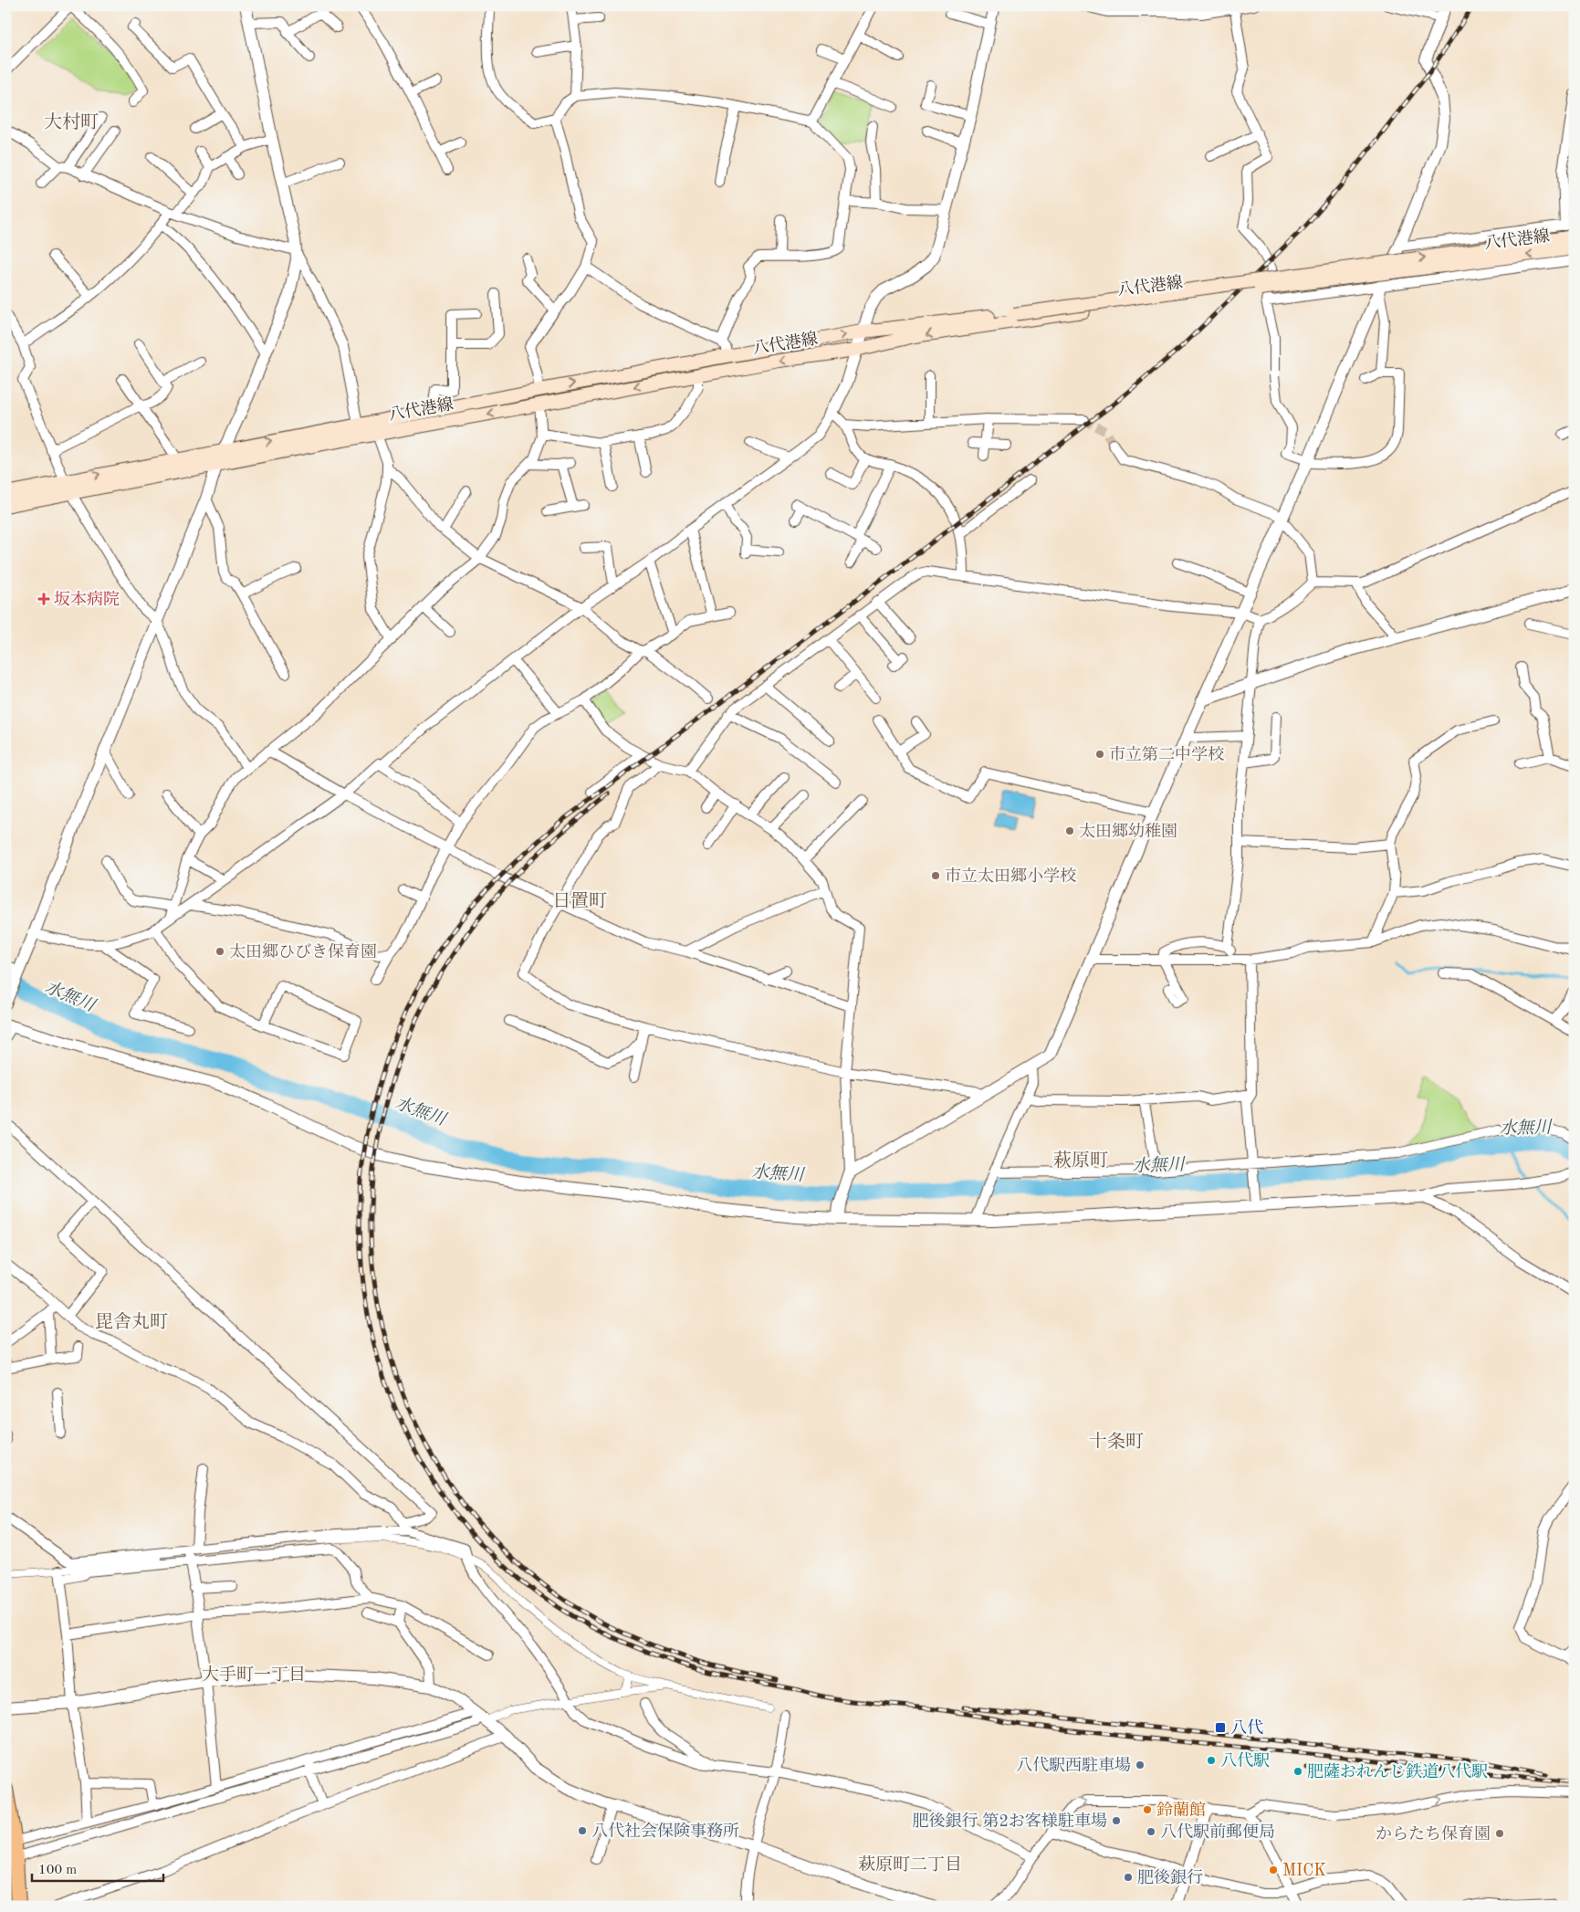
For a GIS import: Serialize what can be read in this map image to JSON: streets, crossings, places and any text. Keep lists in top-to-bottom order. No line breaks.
{"streets":{"main road":["八代港線"]},"districts":["大村町","日置町","萩原町","毘舎丸町","十条町","大手町一丁目","萩原町二丁目"],"water":["水無川"],"places":{"health":["坂本病院"],"other":["市立第二中学校","太田郷幼稚園","市立太田郷小学校","太田郷ひびき保育園","八代駅","八代駅西駐車場","肥薩おれんじ鉄道八代駅","鈴蘭館","肥後銀行 第2お客様駐車場","八代社会保険事務所","八代駅前郵便局","からたち保育園","MICK","肥後銀行"],"transit":["八代"]},"scale_bar":"100 m"}
